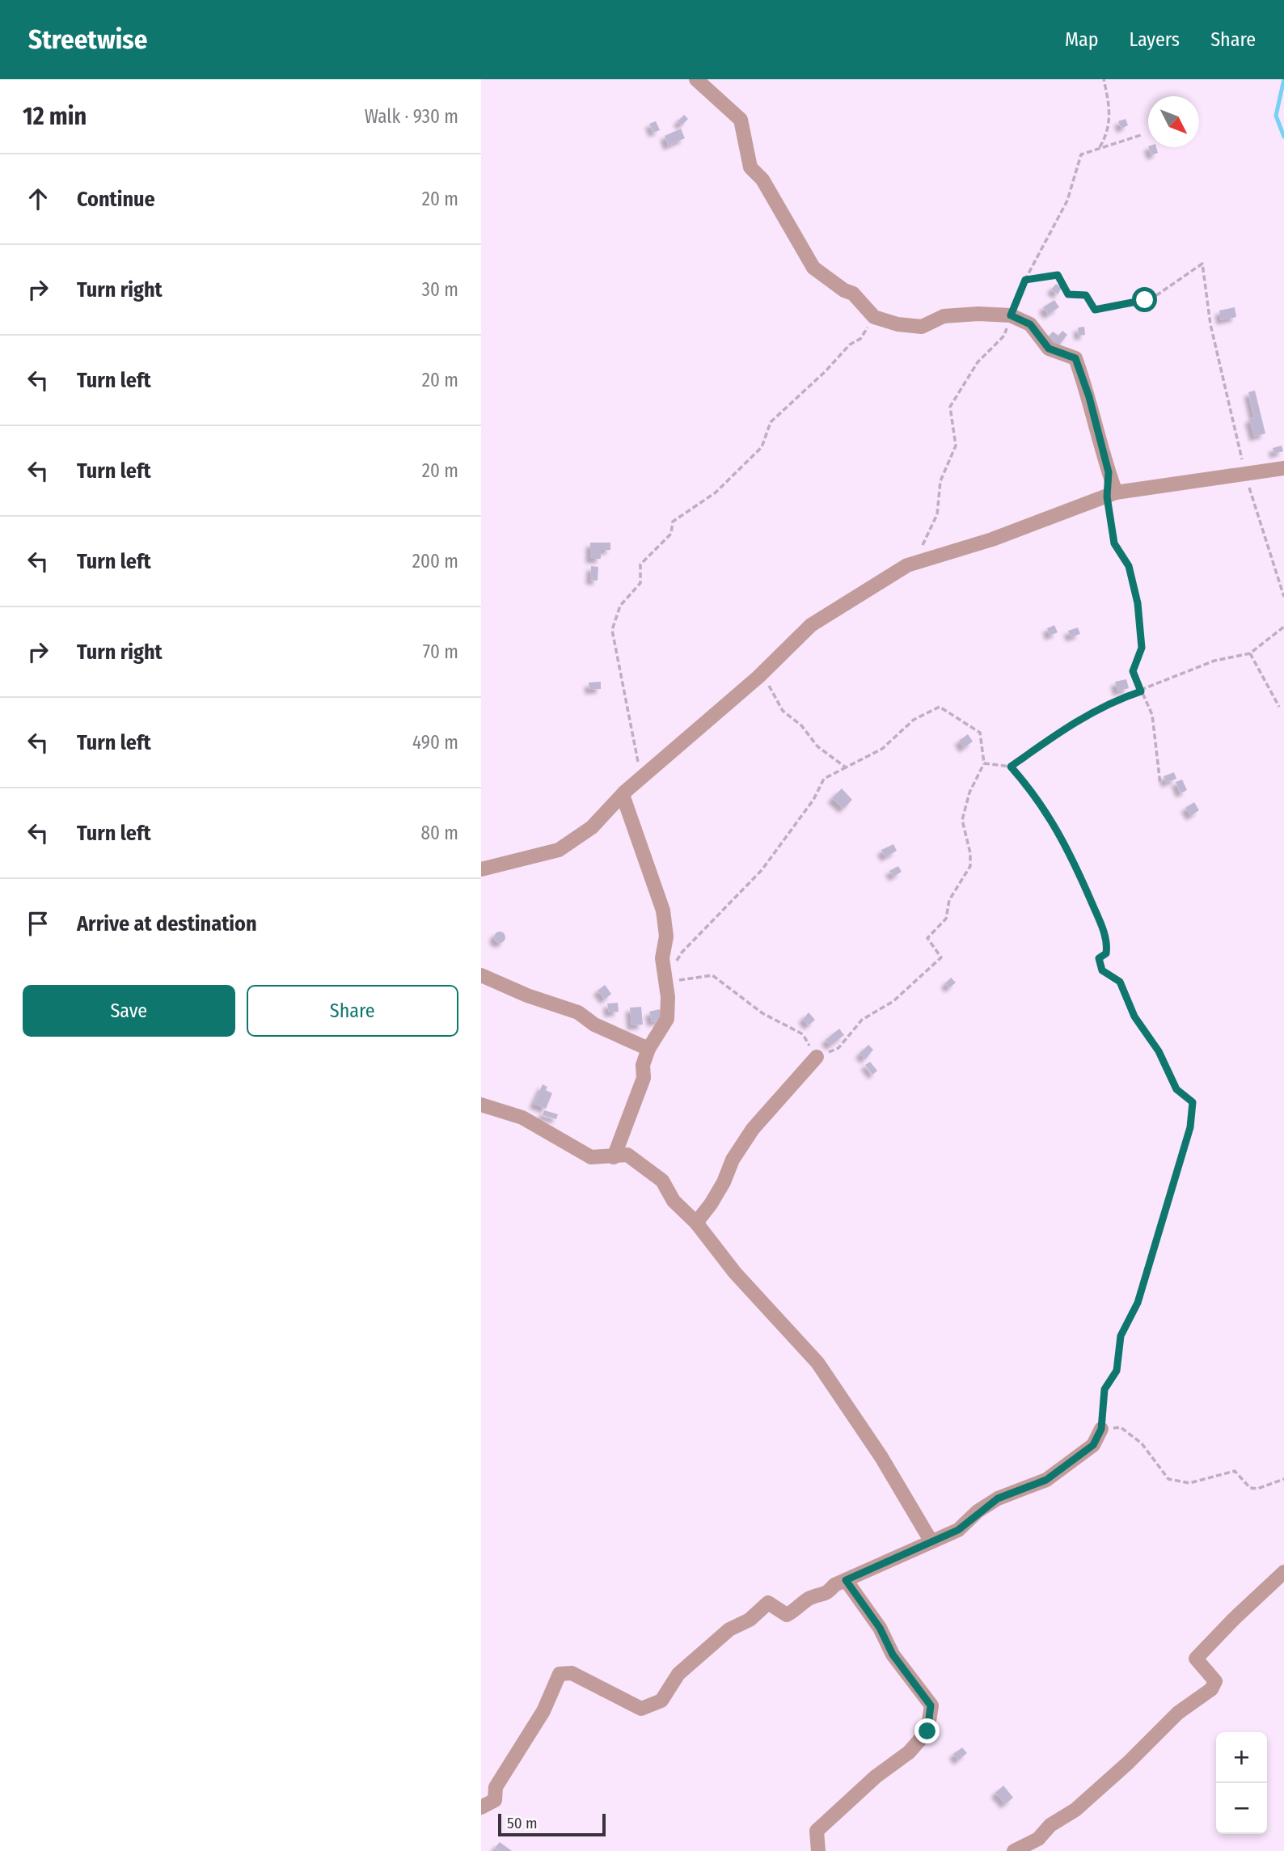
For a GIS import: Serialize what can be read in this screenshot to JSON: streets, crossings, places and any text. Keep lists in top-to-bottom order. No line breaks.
{"scale_bar":"50 m","north":"bottom right","page":{"header":"Streetwise","nav":["Map","Layers","Share"],"heading":["12 min","Walk · 930 m"],"list":[["Continue","20 m"],["Turn right","30 m"],["Turn left","20 m"],["Turn left","20 m"],["Turn left","200 m"],["Turn right","70 m"],["Turn left","490 m"],["Turn left","80 m"],"Arrive at destination"],"buttons":["Save","Share"],"map_buttons":["+","−"],"scale":"50 m"}}
